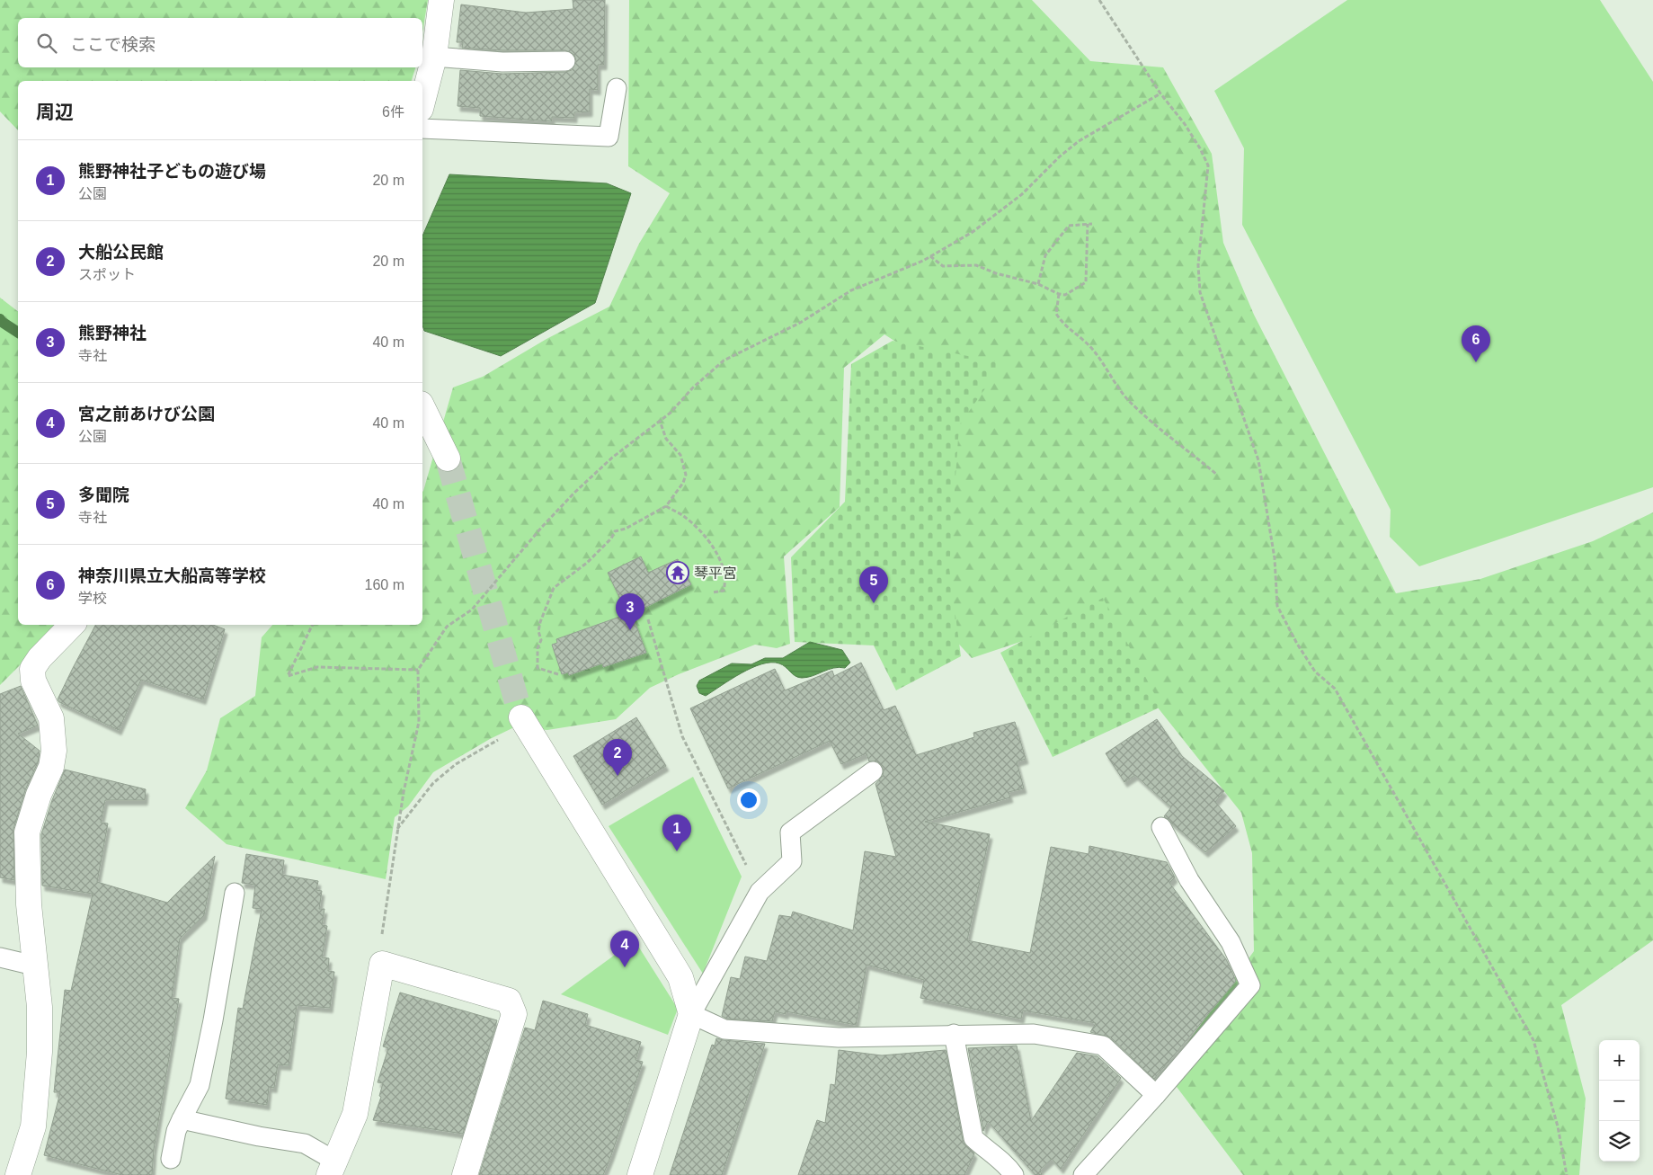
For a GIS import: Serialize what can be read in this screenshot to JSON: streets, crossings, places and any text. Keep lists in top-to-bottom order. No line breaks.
{"places":{"temple":["琴平宮"]},"page":{"search":"ここで検索","heading":["周辺","6件"],"list":[{"mark":"1","name":"熊野神社子どもの遊び場","note":"公園","value":"20 m"},{"mark":"2","name":"大船公民館","note":"スポット","value":"20 m"},{"mark":"3","name":"熊野神社","note":"寺社","value":"40 m"},{"mark":"4","name":"宮之前あけび公園","note":"公園","value":"40 m"},{"mark":"5","name":"多聞院","note":"寺社","value":"40 m"},{"mark":"6","name":"神奈川県立大船高等学校","note":"学校","value":"160 m"}],"pins":["6","5","3","2","1","4"],"map_buttons":["+","−"]}}
